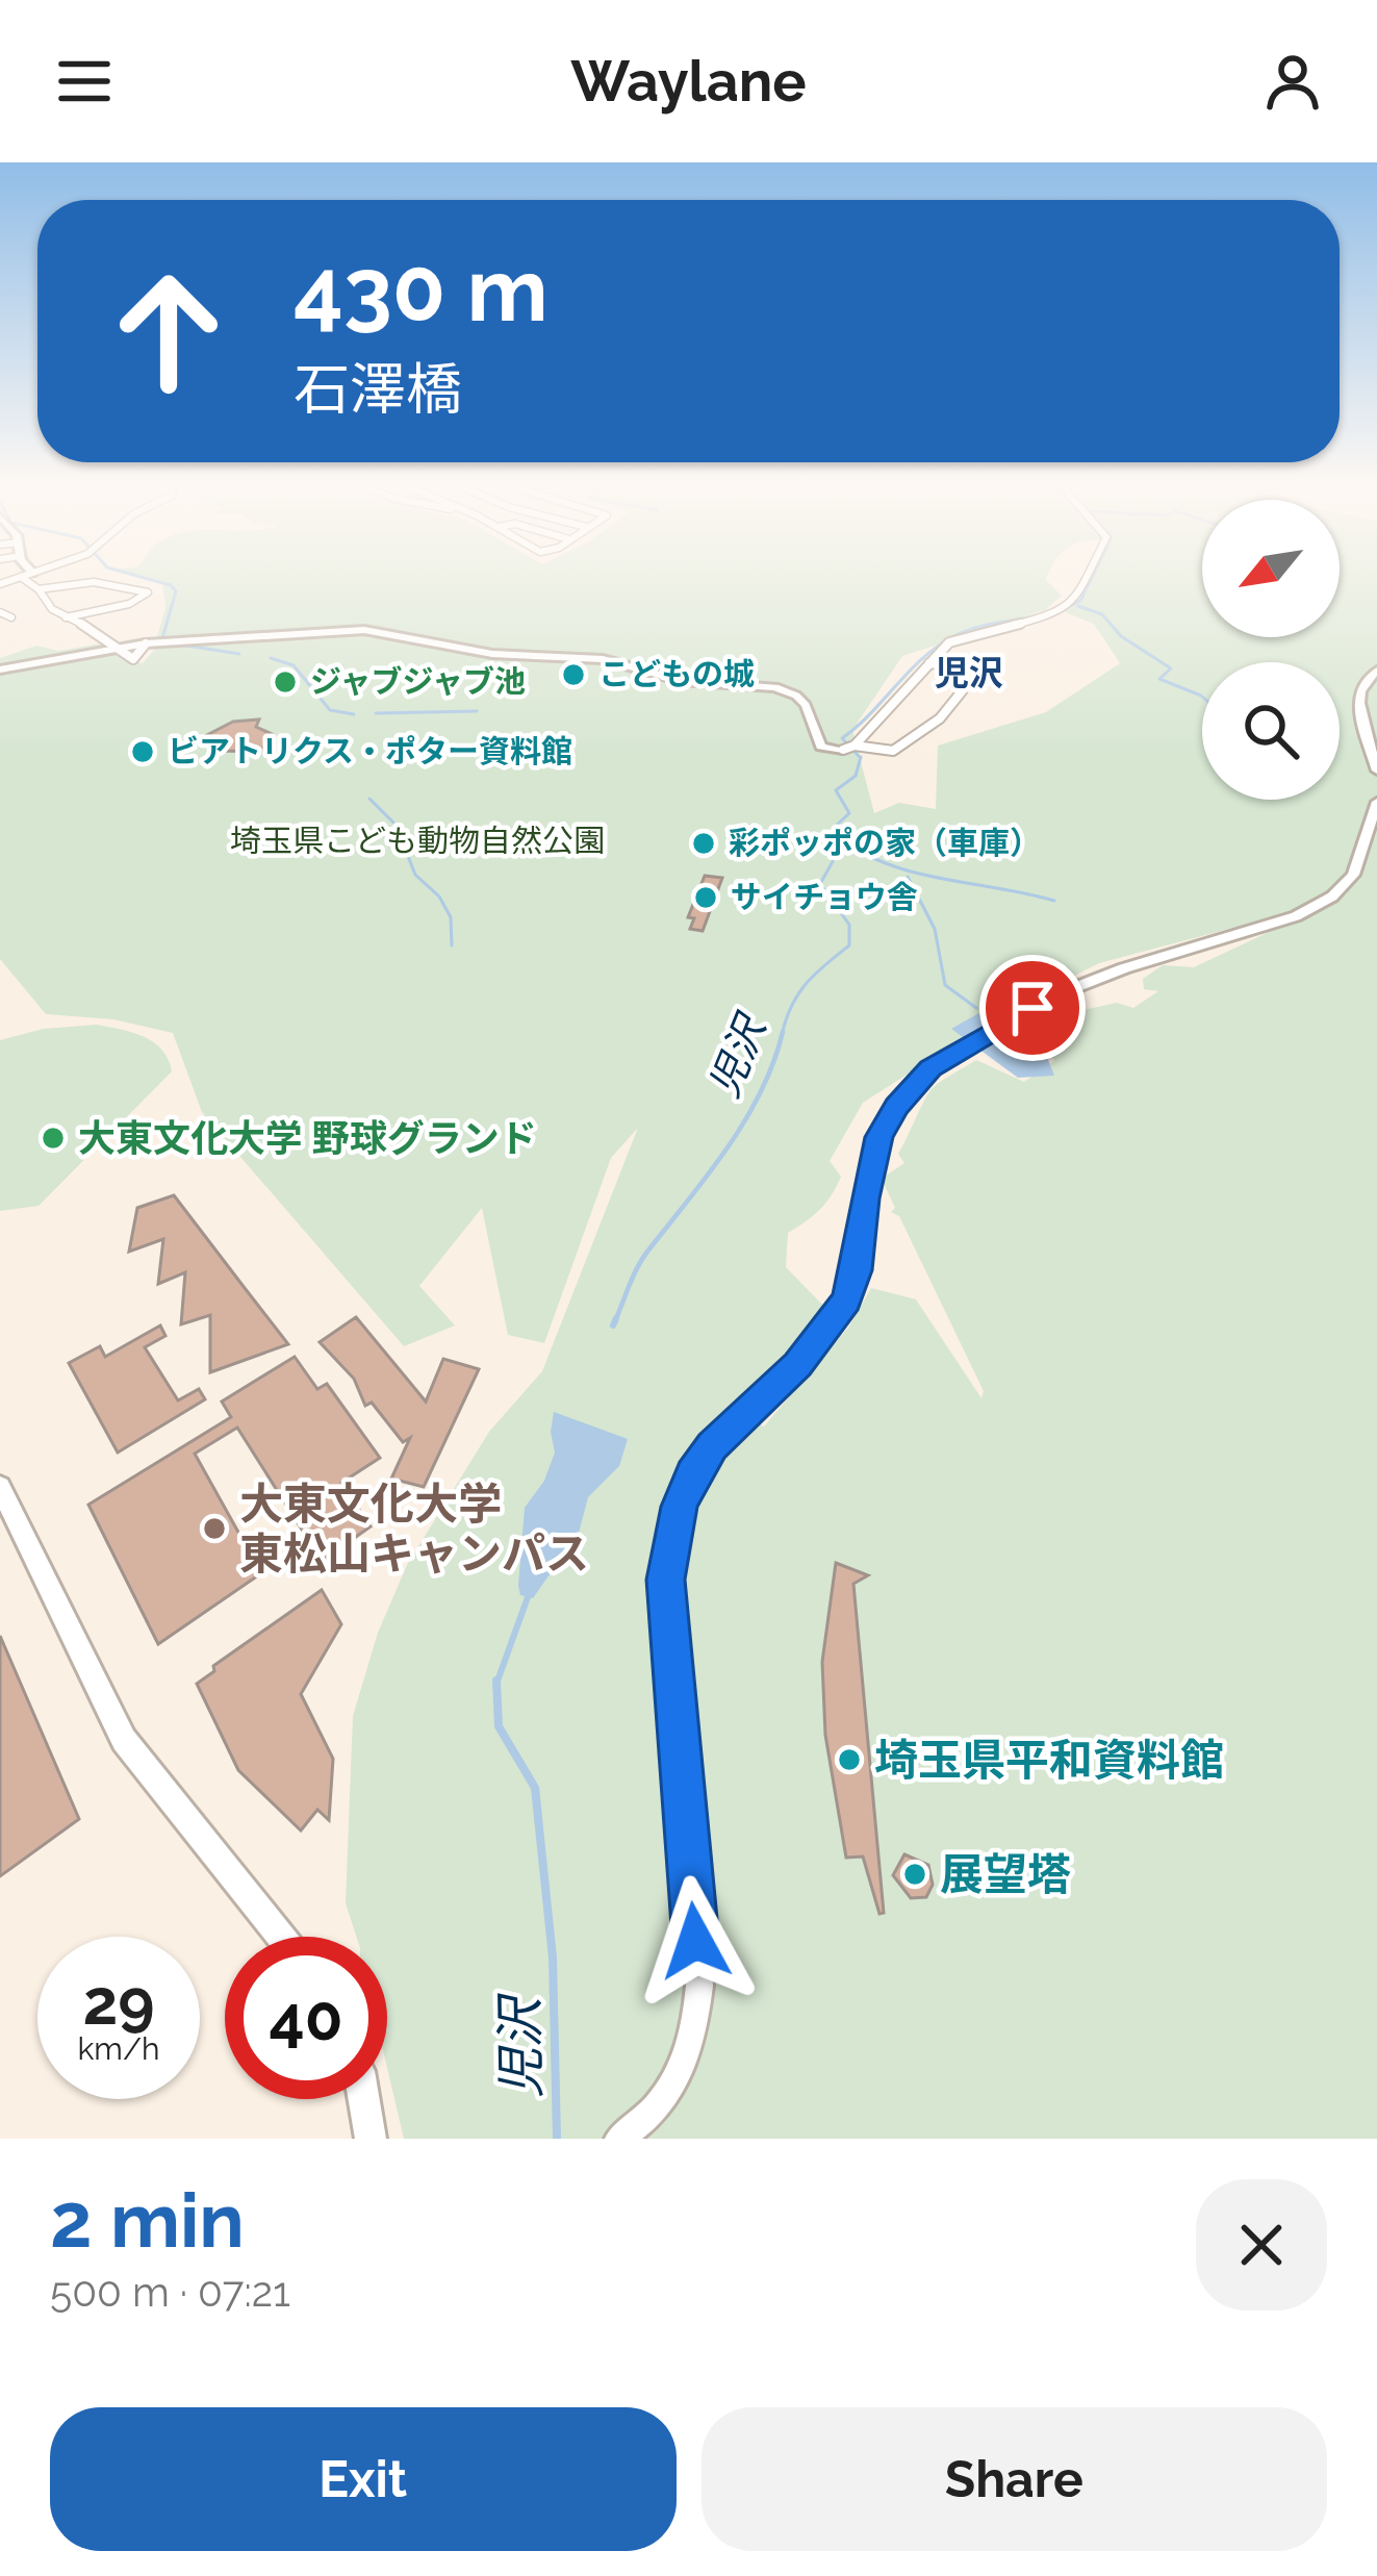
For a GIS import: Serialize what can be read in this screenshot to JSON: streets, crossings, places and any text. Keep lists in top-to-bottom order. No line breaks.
{"districts":["児沢"],"water":["児沢"],"parks":["埼玉県こども動物自然公園"],"places":["こどもの城","ジャブジャブ池","ビアトリクス・ポター資料館","彩ポッポの家（車庫）","サイチョウ舎","大東文化大学 野球グランド","大東文化大学 東松山キャンパス","埼玉県平和資料館","展望塔"],"north":"bottom left","page":{"header":"Waylane","turn":["430 m","石澤橋"],"speed":"29 km/h","limit":"40","heading":["2 min","500 m · 07:21"],"buttons":["Exit","Share"]}}
